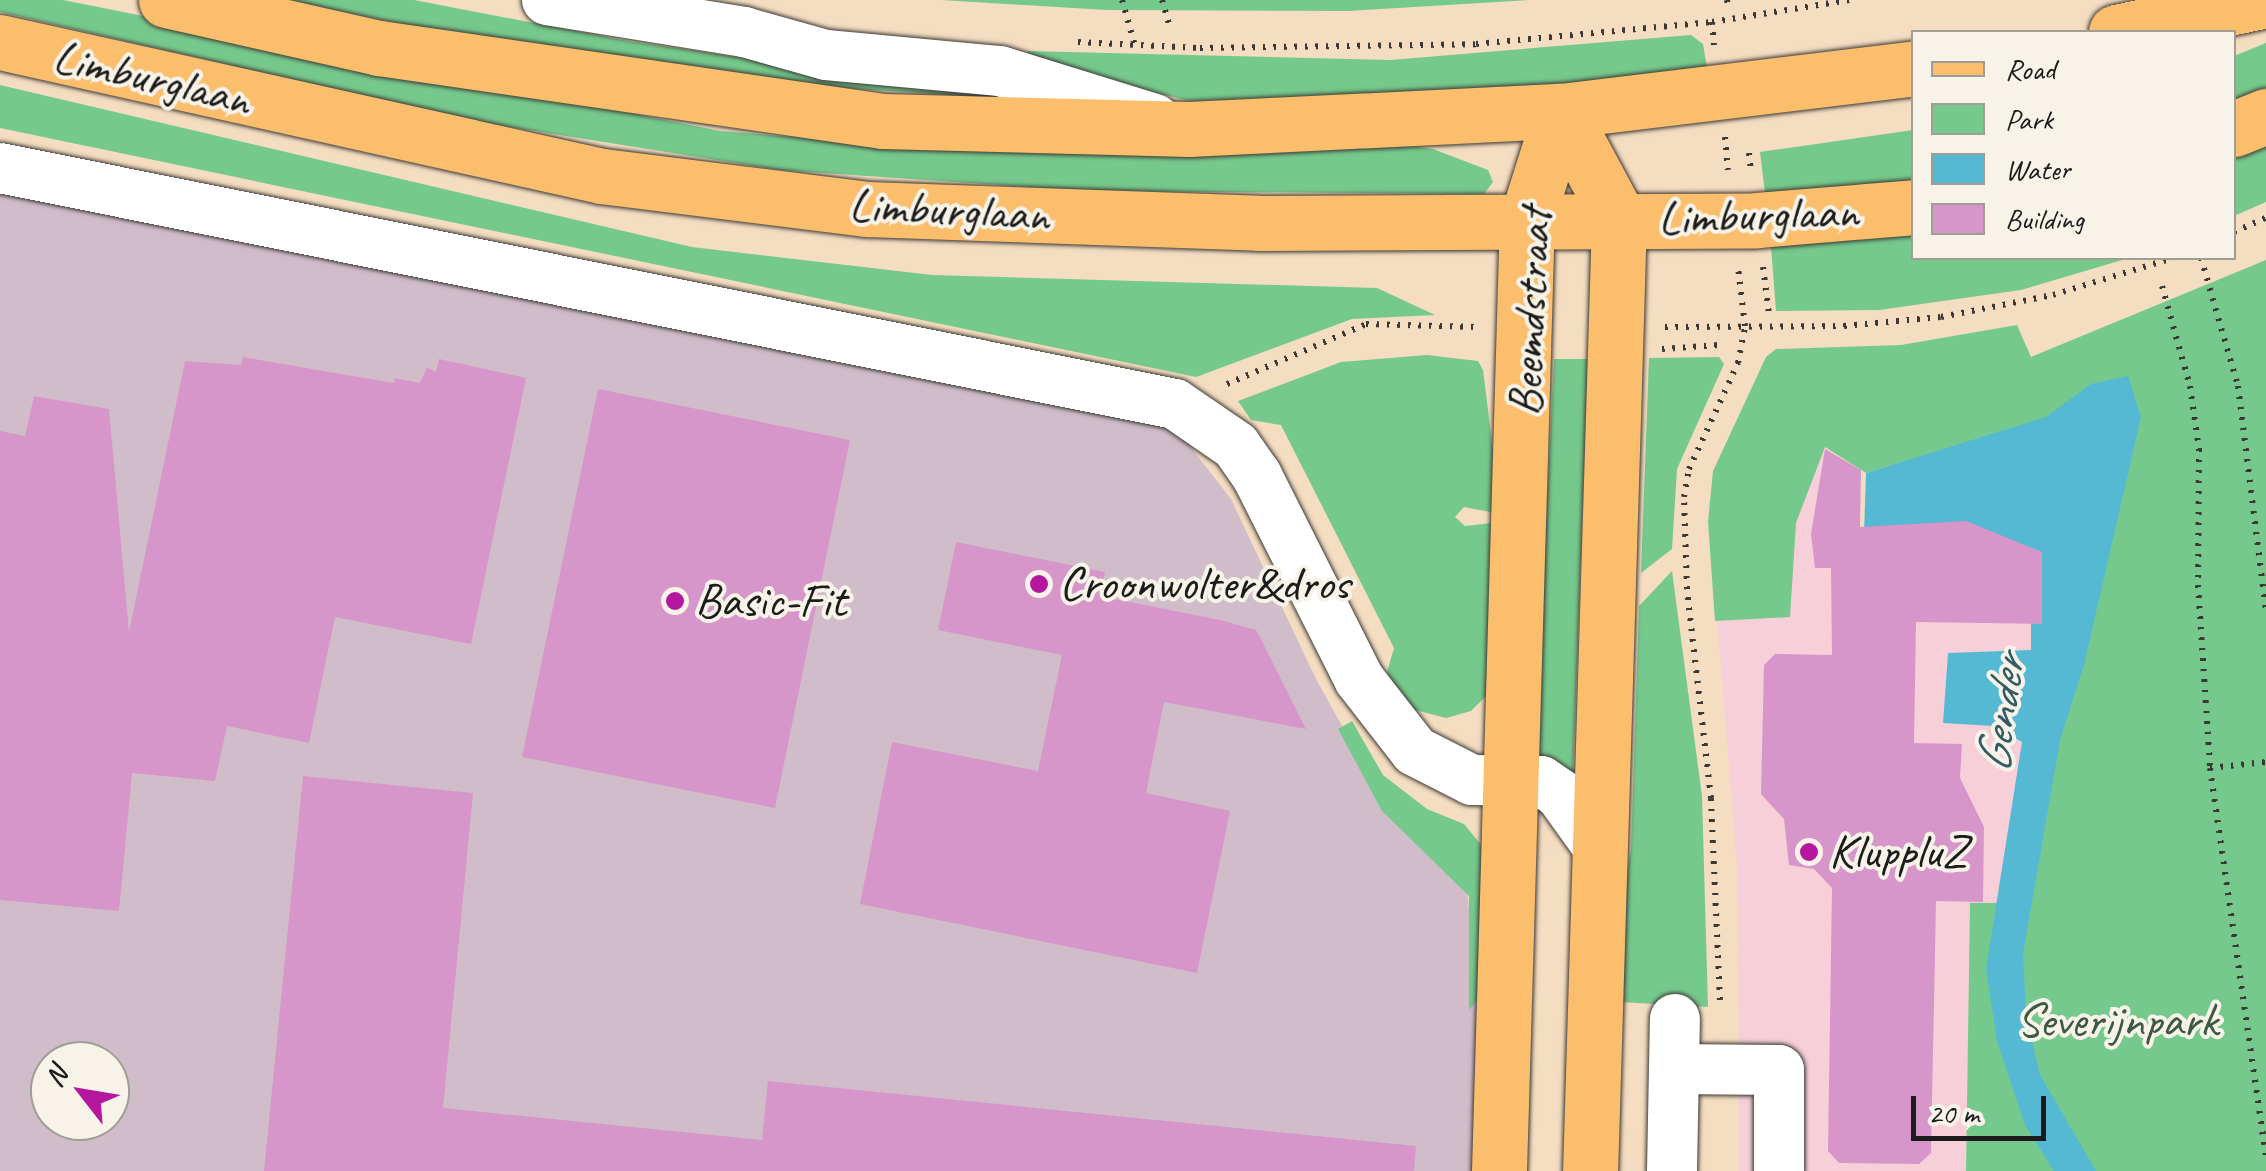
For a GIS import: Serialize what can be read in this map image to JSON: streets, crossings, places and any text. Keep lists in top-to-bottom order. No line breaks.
{"streets":{"main road":["Limburglaan","Beemdstraat"]},"crossings":[["Limburglaan","Beemdstraat"]],"water":["Gender"],"parks":["Severijnpark"],"places":["Croonwolter&dros","Basic-Fit","KluppluZ"],"legend":["Road","Park","Water","Building"],"scale_bar":"20 m","north":"top left"}
